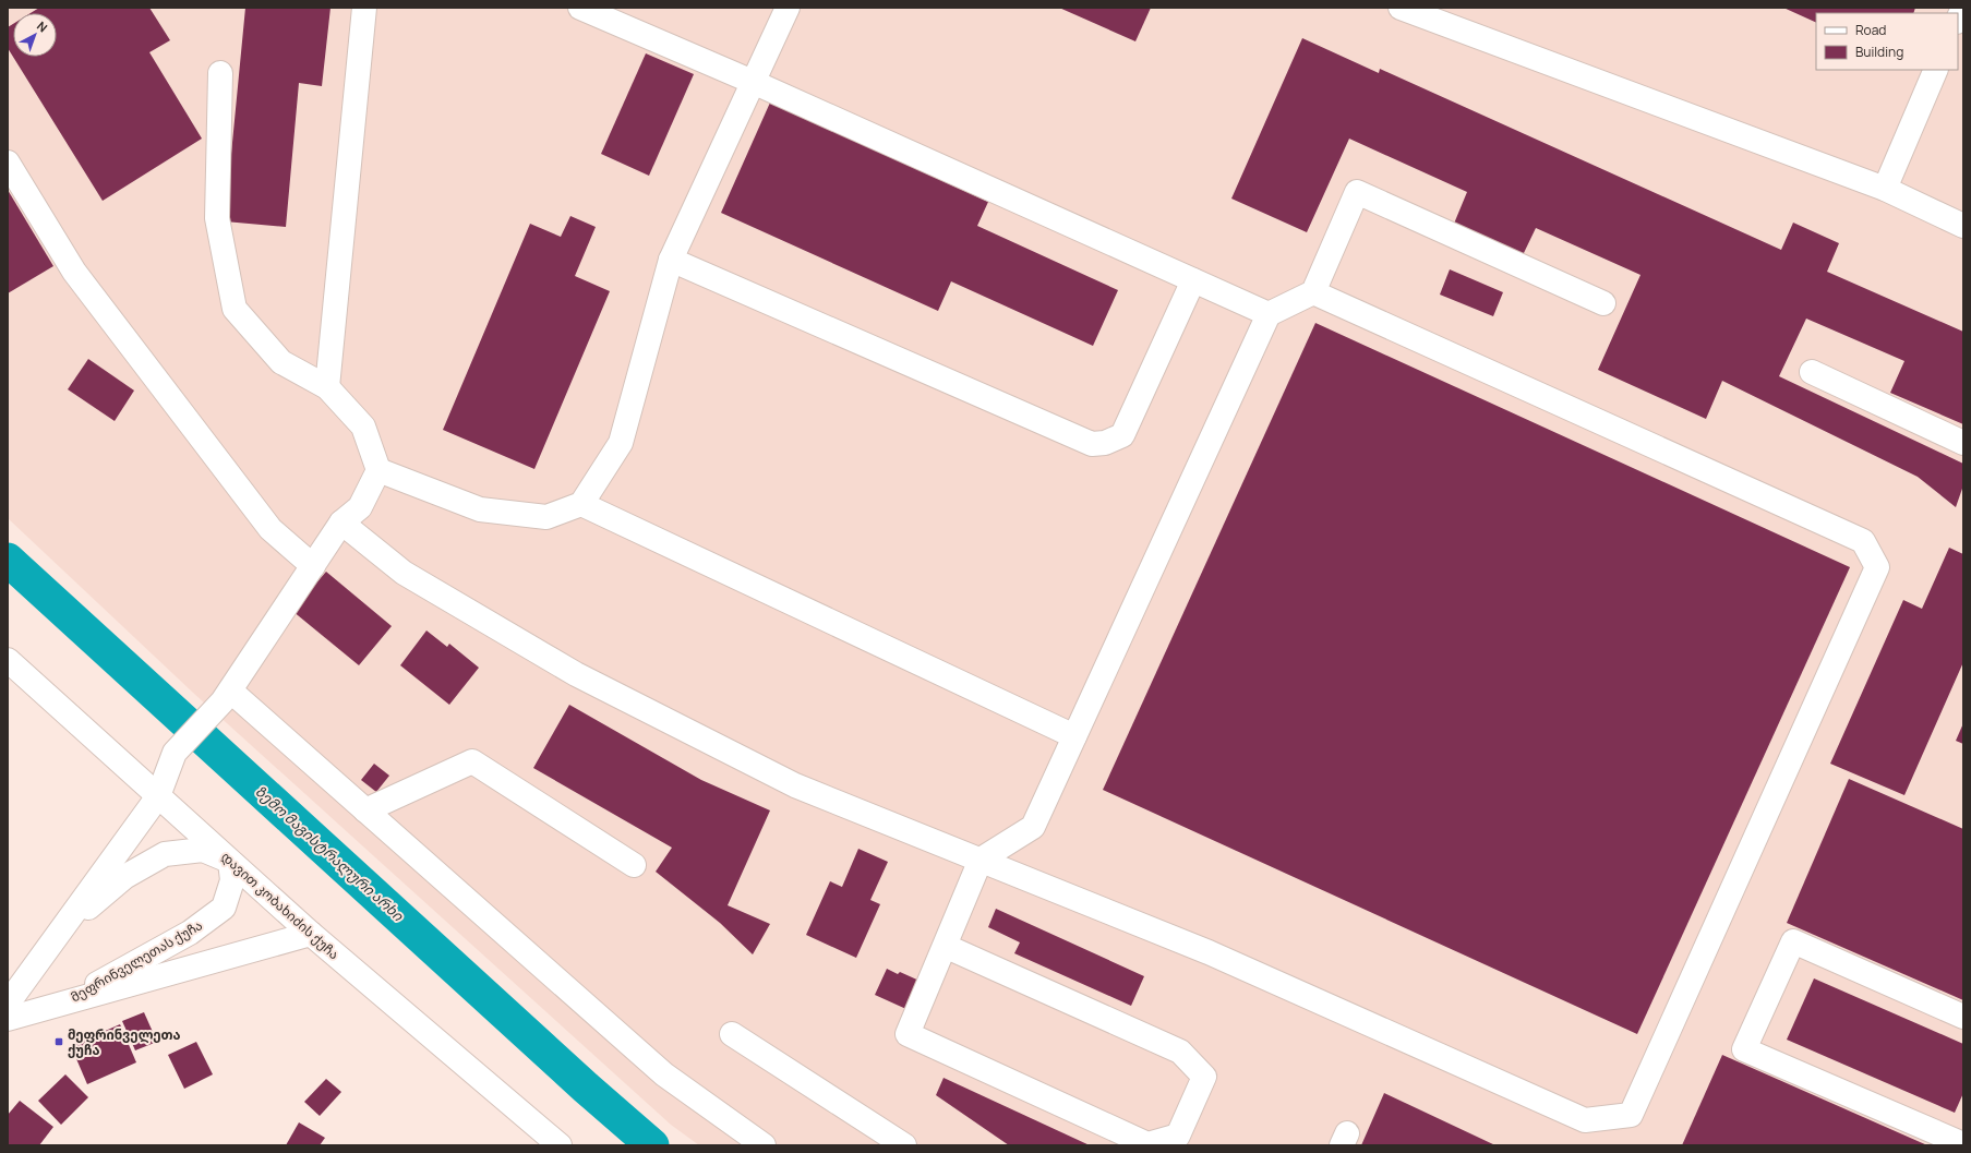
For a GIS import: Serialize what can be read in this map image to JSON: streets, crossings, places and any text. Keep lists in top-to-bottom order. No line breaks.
{"streets":{"street":["დავით კობახიძის ქუჩა","მეფრინველეთას ქუჩა"]},"crossings":[["დავით კობახიძის ქუჩა","მეფრინველეთას ქუჩა"]],"water":["ზემო მაგისტრალური არხი"],"places":{"transit":["მეფრინველეთა ქუჩა"]},"legend":["Road","Building"],"north":"top right"}
